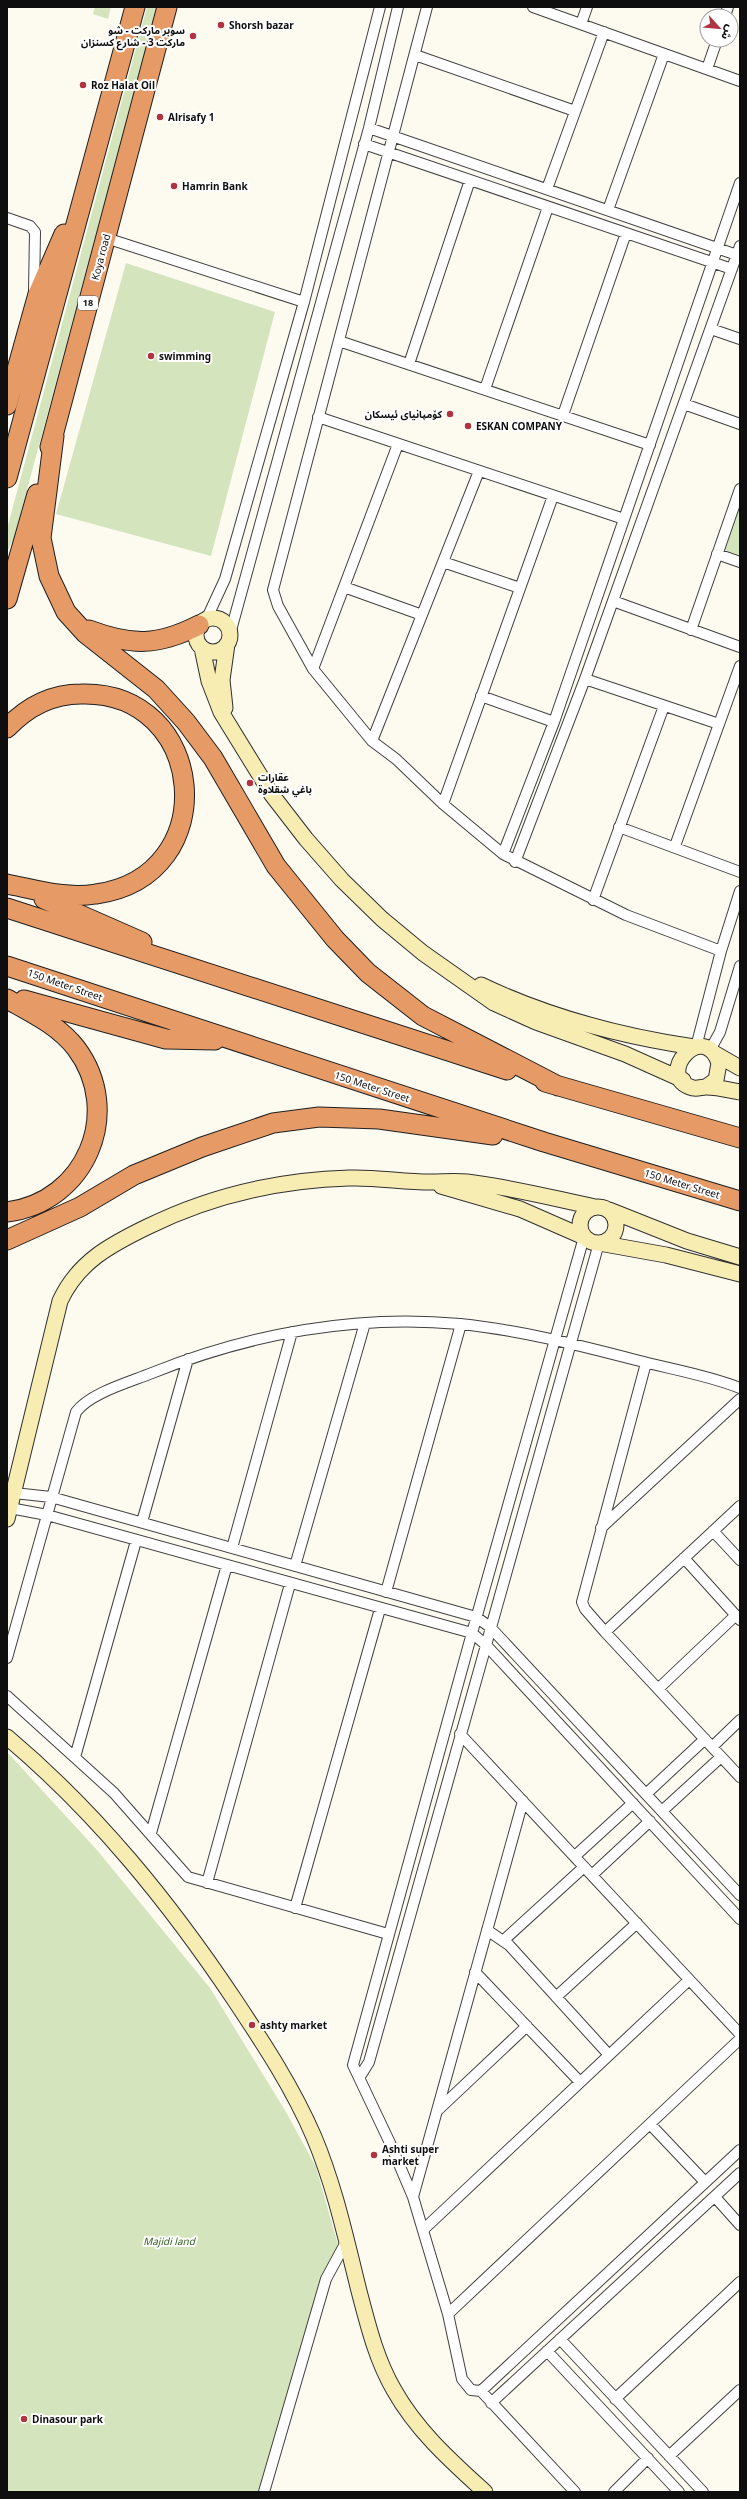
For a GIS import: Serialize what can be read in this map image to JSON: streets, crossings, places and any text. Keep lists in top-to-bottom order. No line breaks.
{"streets":{"highway":["Koya road","18","150 Meter Street"]},"parks":["Majidi land"],"places":["Shorsh bazar","سوبر ماركت - شو ماركت 3 - شارع كسنزان","Roz Halat Oil","Alrisafy 1","Hamrin Bank","swimming","کۆمپانیای ئیسکان","ESKAN COMPANY","عقارات باغي شقلاوة","ashty market","Ashti super market","Dinasour park"],"north":"bottom right"}
